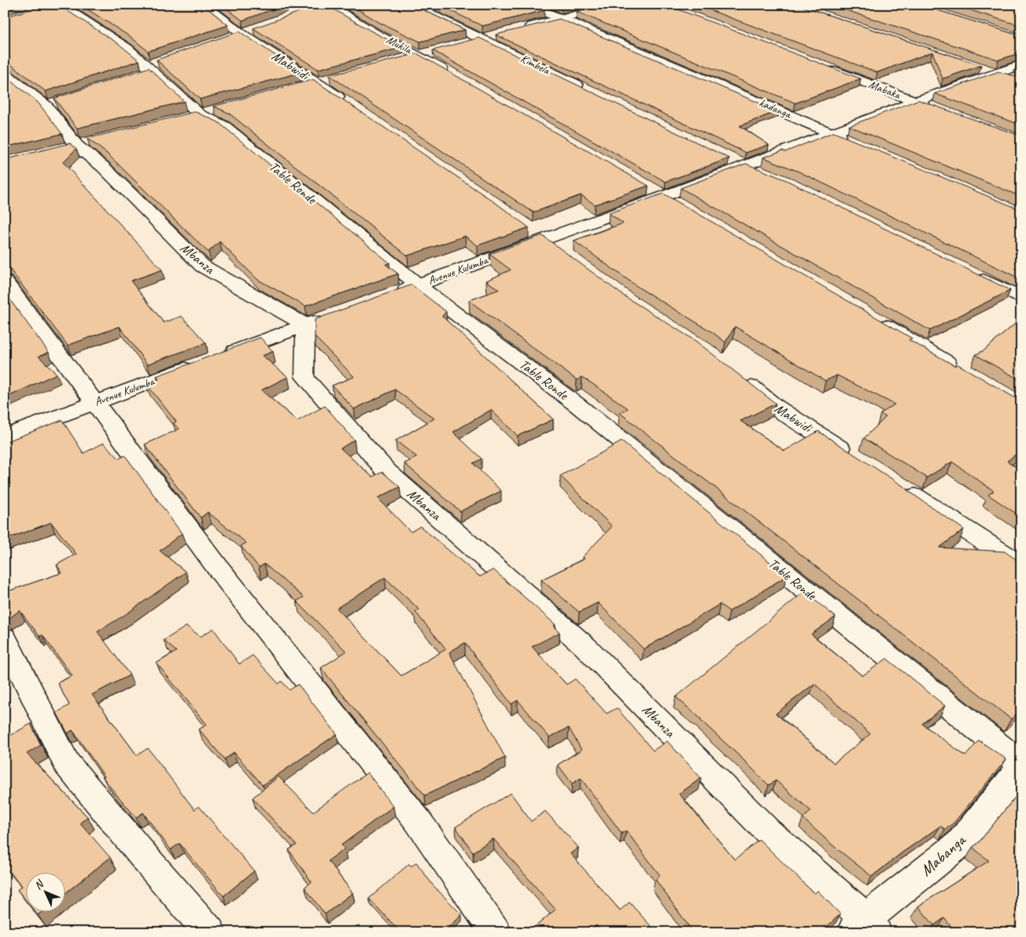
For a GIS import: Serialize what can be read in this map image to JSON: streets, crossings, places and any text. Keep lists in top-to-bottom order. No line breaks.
{"streets":{"street":["Mukila","Kimbela","Mabwidi","Mabaka","kadanga","Table Ronde","Mbanza","Avenue Kulumba","Mabanga"]},"crossings":[["Mabaka","Avenue Kulumba"],["kadanga","Avenue Kulumba"],["Table Ronde","Avenue Kulumba"],["Table Ronde","Mabanga"],["Mbanza","Mabanga"]],"north":"top left"}
